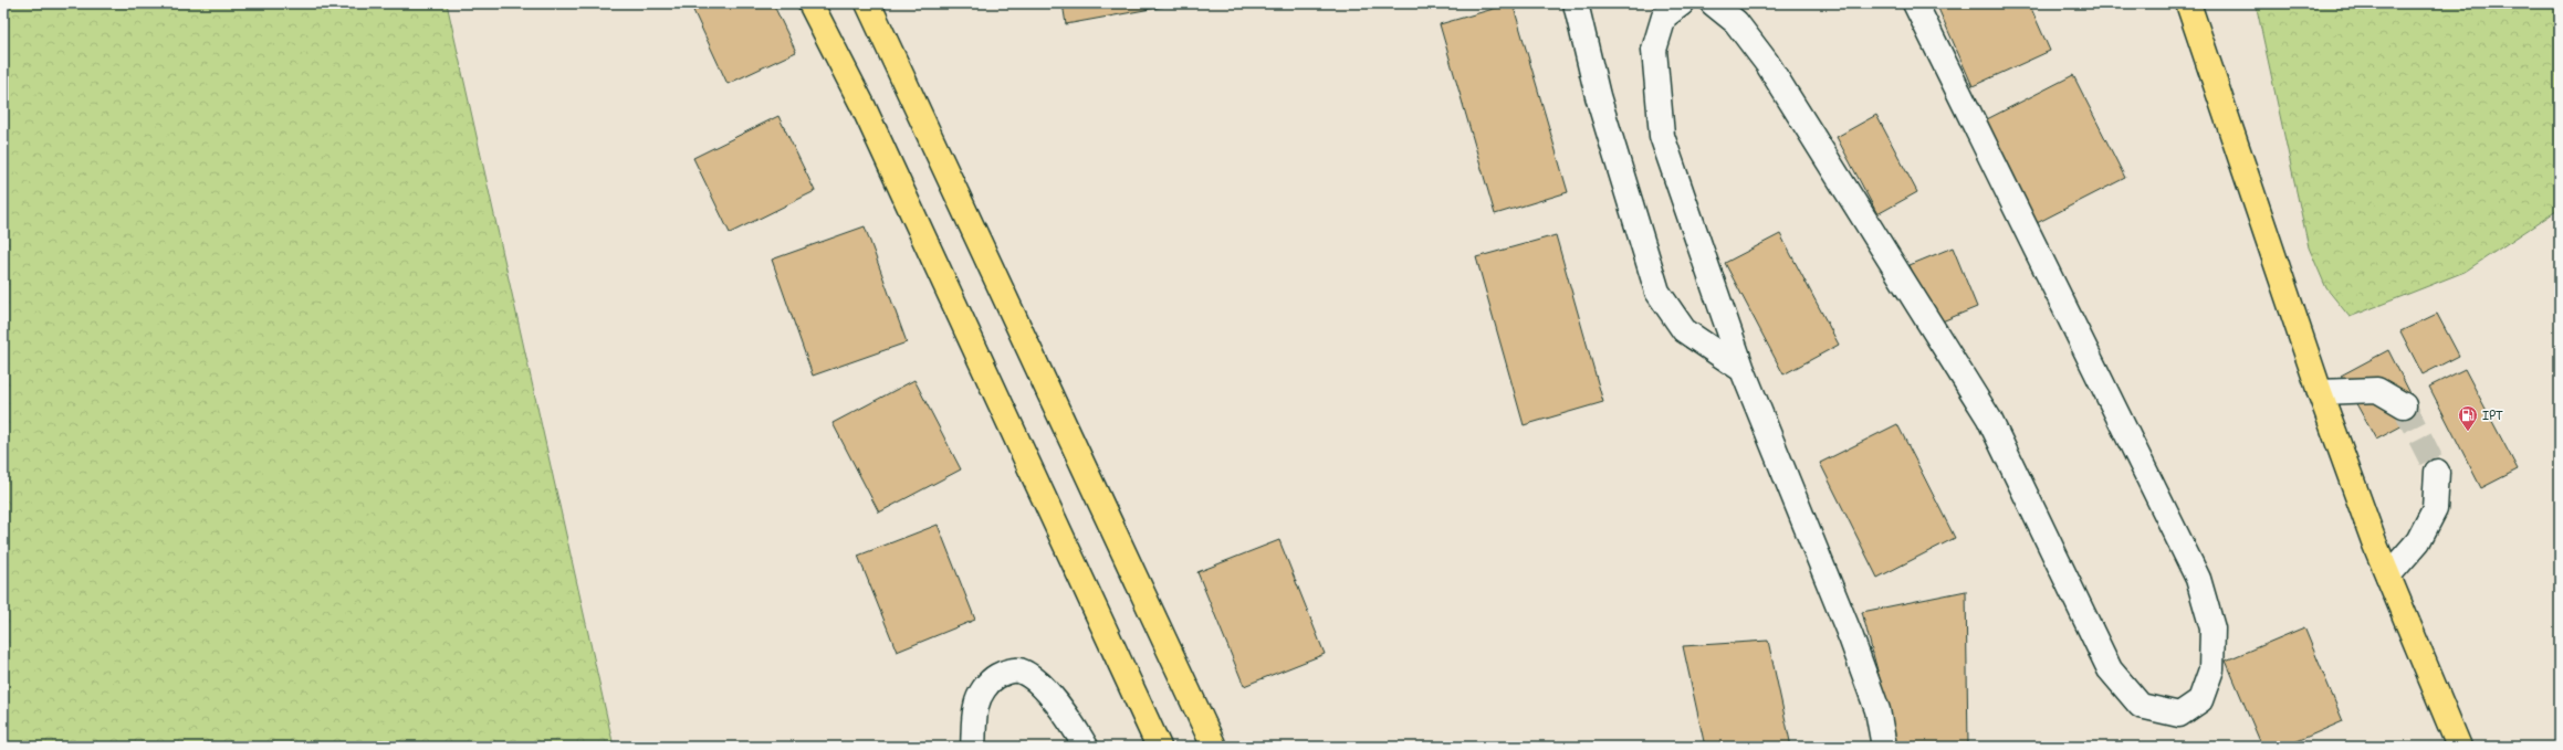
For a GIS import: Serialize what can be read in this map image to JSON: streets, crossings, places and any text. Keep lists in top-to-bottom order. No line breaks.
{"places":{"fuel station":["IPT"]}}
